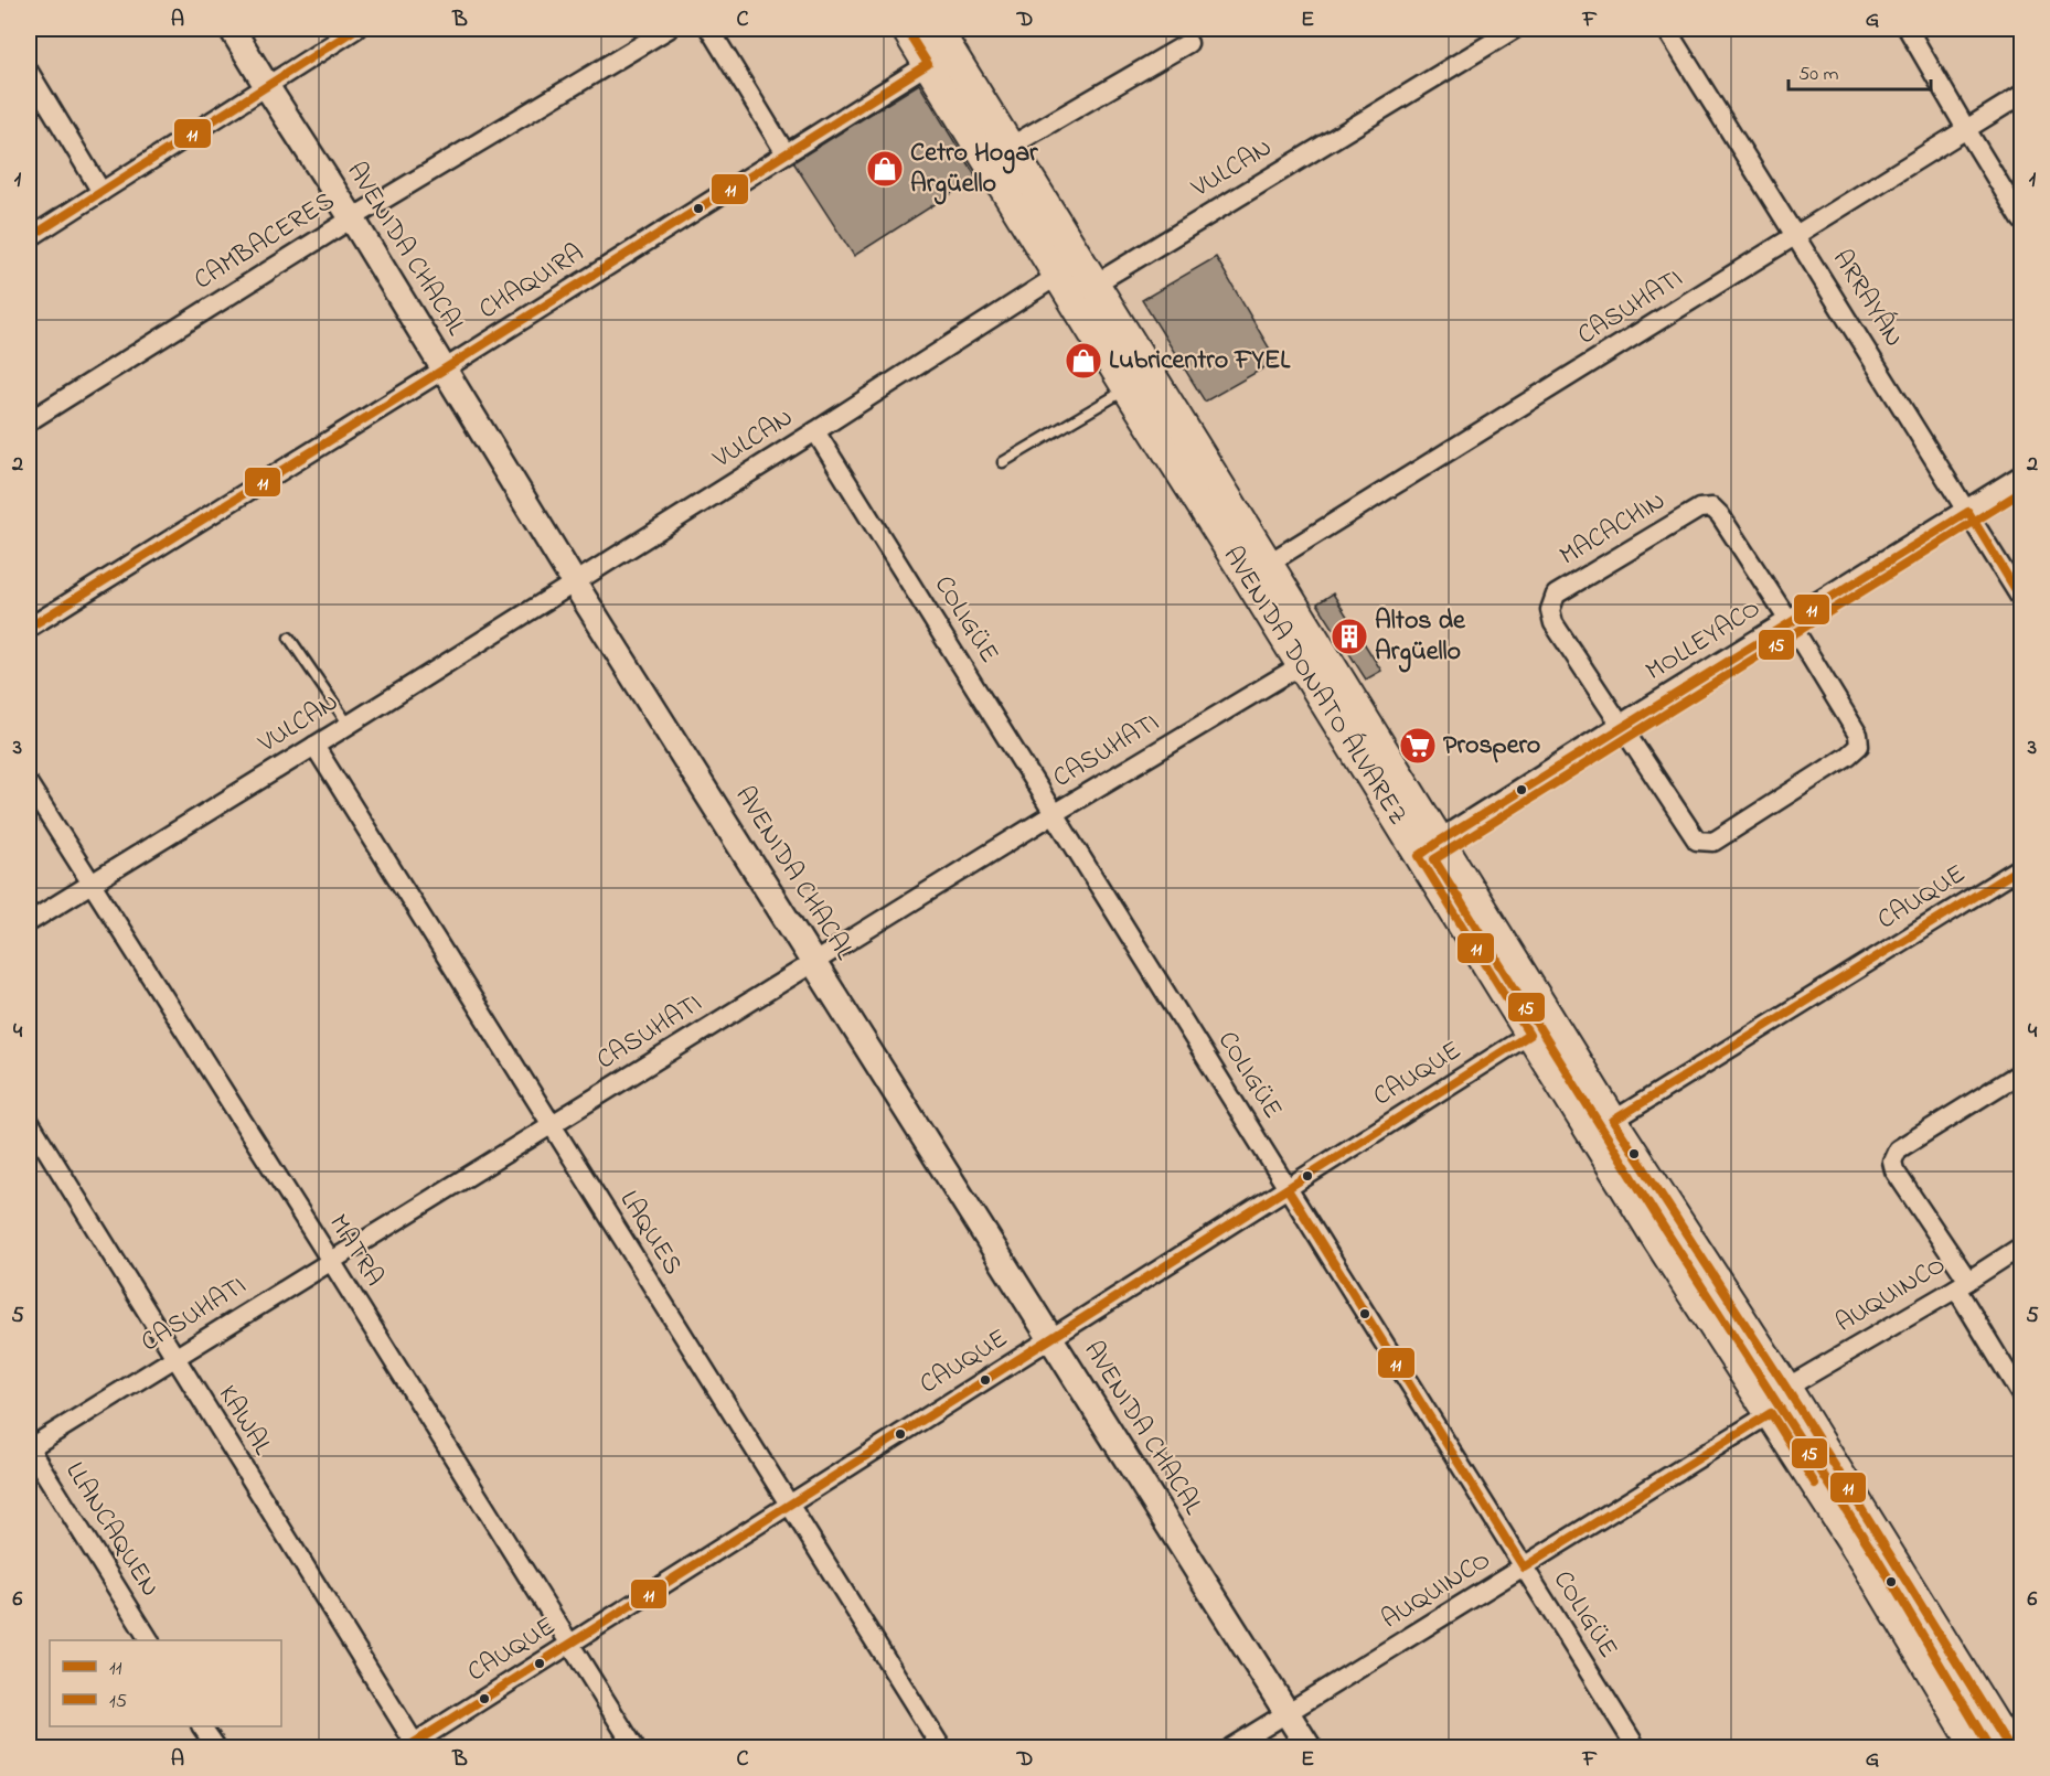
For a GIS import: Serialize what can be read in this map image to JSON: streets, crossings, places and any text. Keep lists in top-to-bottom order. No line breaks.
{"streets":{"main road":["AVENIDA CHACAL","MOLLEYACO","AVENIDA DONATO ÁLVAREZ"],"street":["VULCAN","CAMBACERES","CHAQUIRA","ARRAYÁN","CASUHATI","MACACHIN","COLIGÜE","CAUQUE","LAQUES","MATRA","AUQUINCO","KAWAL","LLANCAQUEN"]},"crossings":[["VULCAN","AVENIDA CHACAL"],["VULCAN","COLIGÜE"],["VULCAN","AVENIDA DONATO ÁLVAREZ"],["VULCAN","LAQUES"],["VULCAN","MATRA"],["CAMBACERES","AVENIDA CHACAL"],["AVENIDA CHACAL","CHAQUIRA"],["AVENIDA CHACAL","CASUHATI"],["AVENIDA CHACAL","CAUQUE"],["AVENIDA CHACAL","AUQUINCO"],["CHAQUIRA","AVENIDA DONATO ÁLVAREZ"],["ARRAYÁN","CASUHATI"],["ARRAYÁN","MOLLEYACO"],["CASUHATI","COLIGÜE"],["CASUHATI","AVENIDA DONATO ÁLVAREZ"],["CASUHATI","LAQUES"],["CASUHATI","MATRA"],["CASUHATI","KAWAL"],["CASUHATI","LLANCAQUEN"],["MACACHIN","MOLLEYACO"],["COLIGÜE","CAUQUE"],["COLIGÜE","AUQUINCO"],["MOLLEYACO","AVENIDA DONATO ÁLVAREZ"],["AVENIDA DONATO ÁLVAREZ","CAUQUE"],["AVENIDA DONATO ÁLVAREZ","AUQUINCO"],["CAUQUE","LAQUES"],["CAUQUE","MATRA"],["CAUQUE","KAWAL"]],"places":{"shop":["Cetro Hogar Argüello","Lubricentro FYEL"],"building":["Altos de Argüello"],"supermarket":["Prospero"]},"lines":["transit line 11","transit line 15"],"legend":["11","15"],"scale_bar":"50 m","grid":{"columns":["A","B","C","D","E","F","G"],"rows":["1","2","3","4","5","6"]}}
